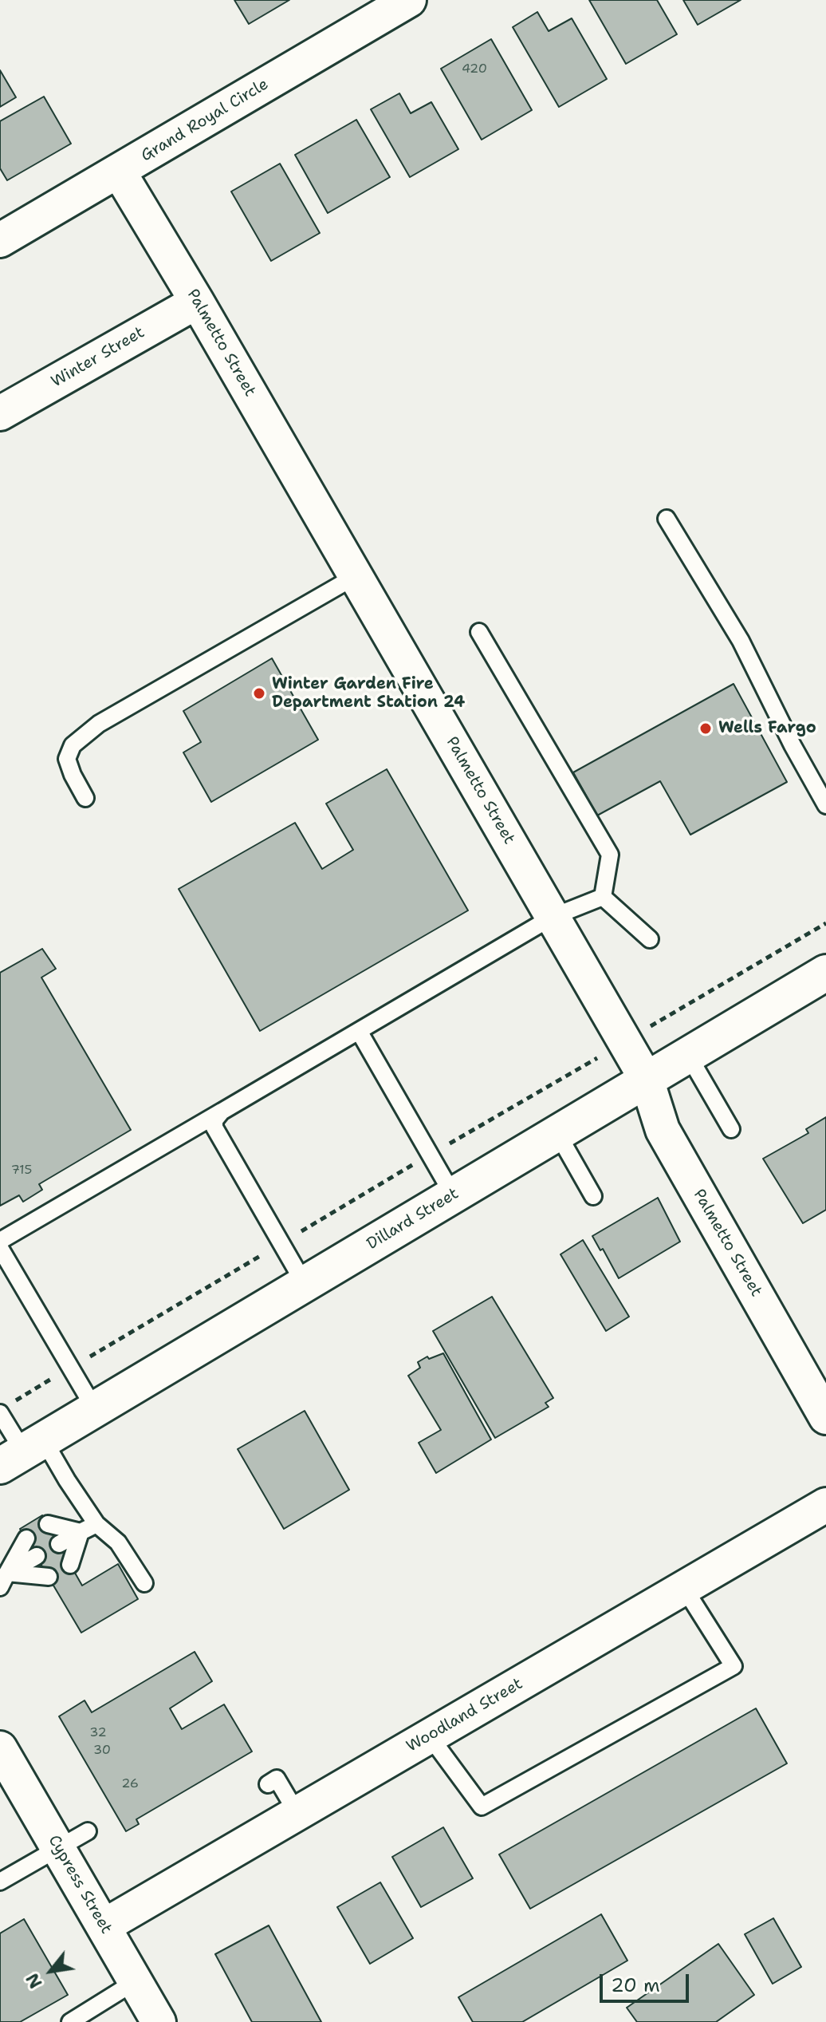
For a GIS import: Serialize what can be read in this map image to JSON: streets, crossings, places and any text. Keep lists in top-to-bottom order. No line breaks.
{"streets":{"main road":["Dillard Street"],"street":["Grand Royal Circle","Palmetto Street","Winter Street","Woodland Street","Cypress Street"]},"crossings":[["Grand Royal Circle","Palmetto Street"],["Palmetto Street","Winter Street"],["Palmetto Street","Dillard Street"],["Woodland Street","Cypress Street"]],"places":["Winter Garden Fire Department Station 24","Wells Fargo"],"house_numbers":["420","715","32","30","26"],"scale_bar":"20 m","north":"bottom left"}
